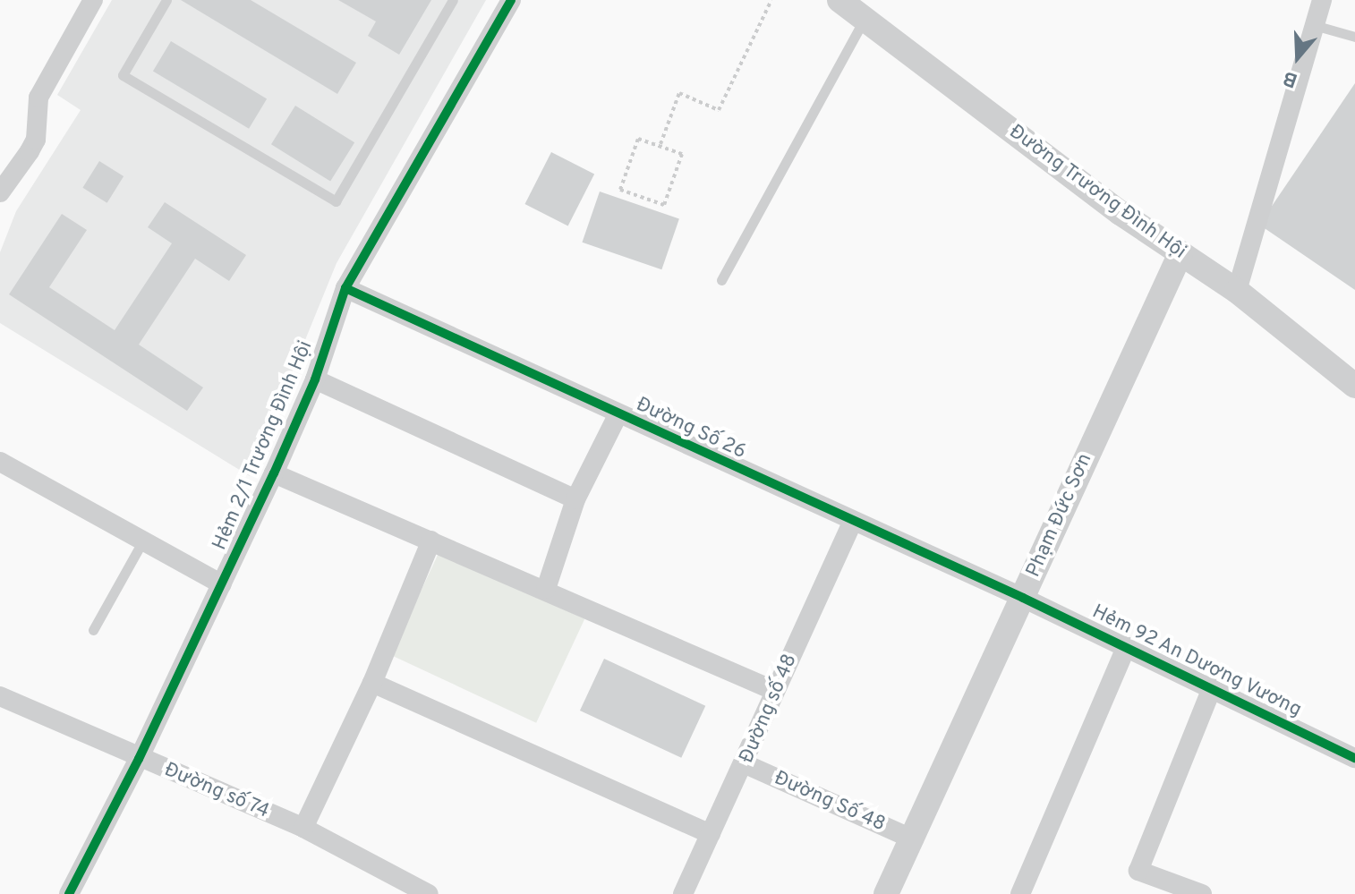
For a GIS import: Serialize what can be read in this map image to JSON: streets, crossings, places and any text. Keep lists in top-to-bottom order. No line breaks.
{"streets":{"street":["Đường Trương Đình Hội","Đường Số 26","Hẻm 2/1 Trương Đình Hội","Phạm Đức Sơn","Hẻm 92 An Dương Vương","Đường số 48","Đường số 74","Đường Số 48"]},"crossings":[["Đường Trương Đình Hội","Phạm Đức Sơn"],["Đường Số 26","Hẻm 2/1 Trương Đình Hội"],["Đường Số 26","Phạm Đức Sơn"],["Đường Số 26","Hẻm 92 An Dương Vương"],["Đường Số 26","Đường số 48"],["Hẻm 2/1 Trương Đình Hội","Đường số 74"],["Phạm Đức Sơn","Hẻm 92 An Dương Vương"],["Phạm Đức Sơn","Đường Số 48"],["Đường số 48","Đường Số 48"]],"north":"bottom"}
